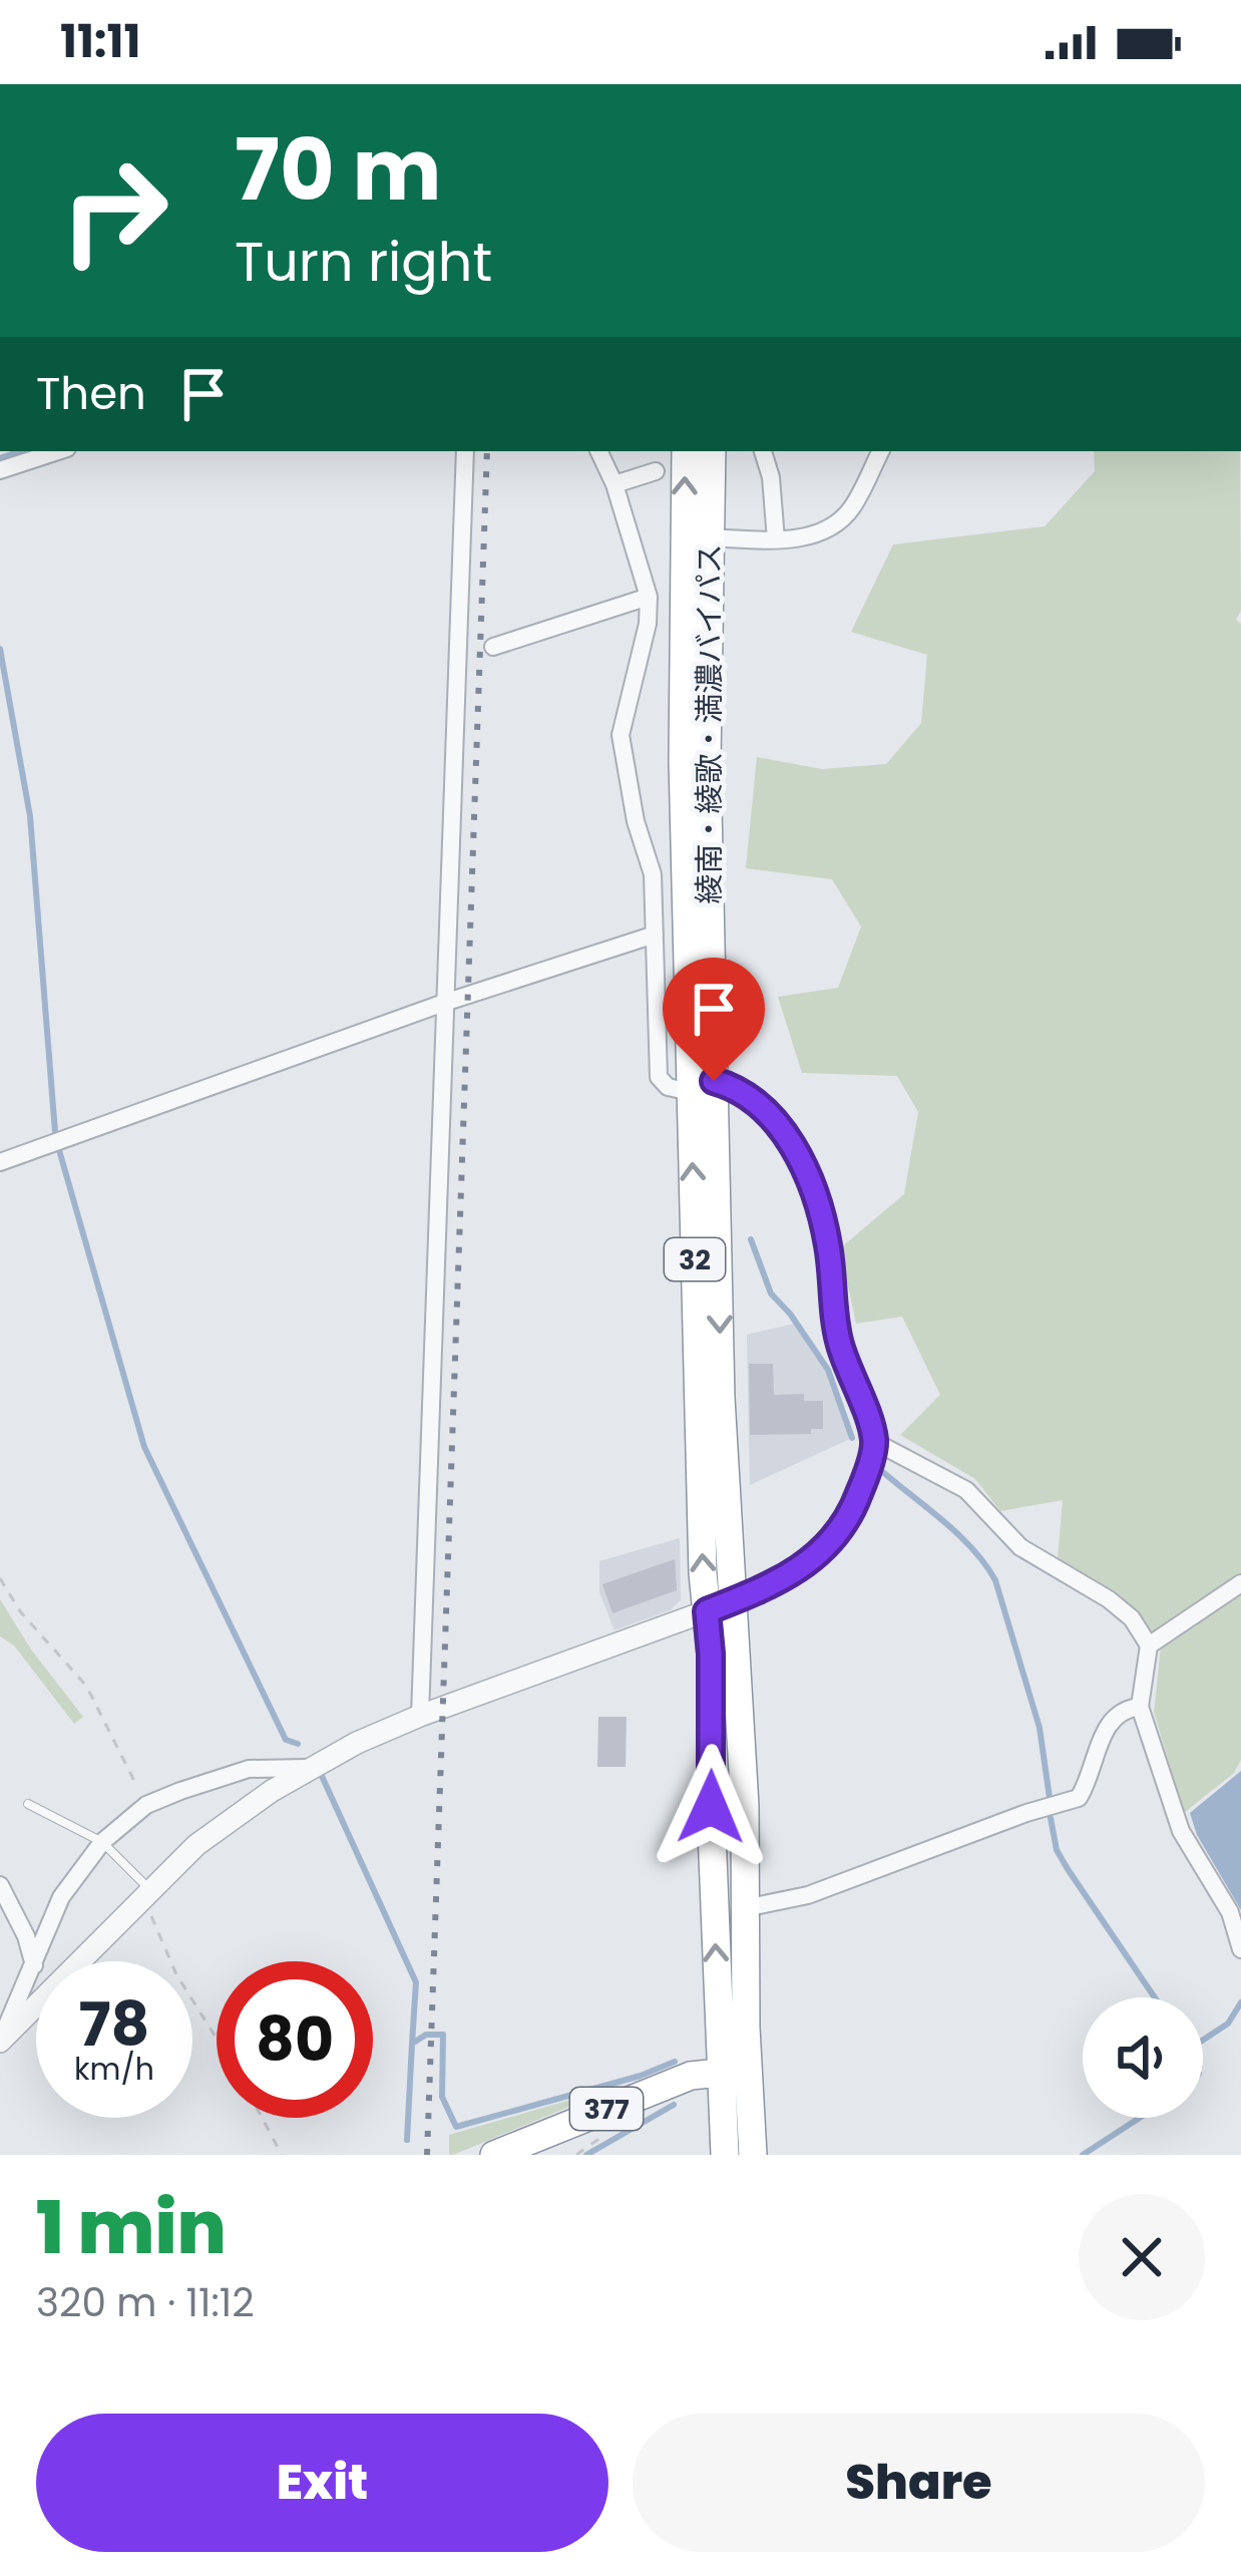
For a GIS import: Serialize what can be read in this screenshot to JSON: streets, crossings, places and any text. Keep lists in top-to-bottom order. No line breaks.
{"streets":{"highway":["綾南・綾歌・満濃バイパス","32","377"]},"crossings":[["綾南・綾歌・満濃バイパス","377"]],"page":{"status":"11:11","turn":["70 m","Turn right"],"then":"Then","speed":"78 km/h","limit":"80","heading":["1 min","320 m · 11:12"],"buttons":["Exit","Share"]}}
